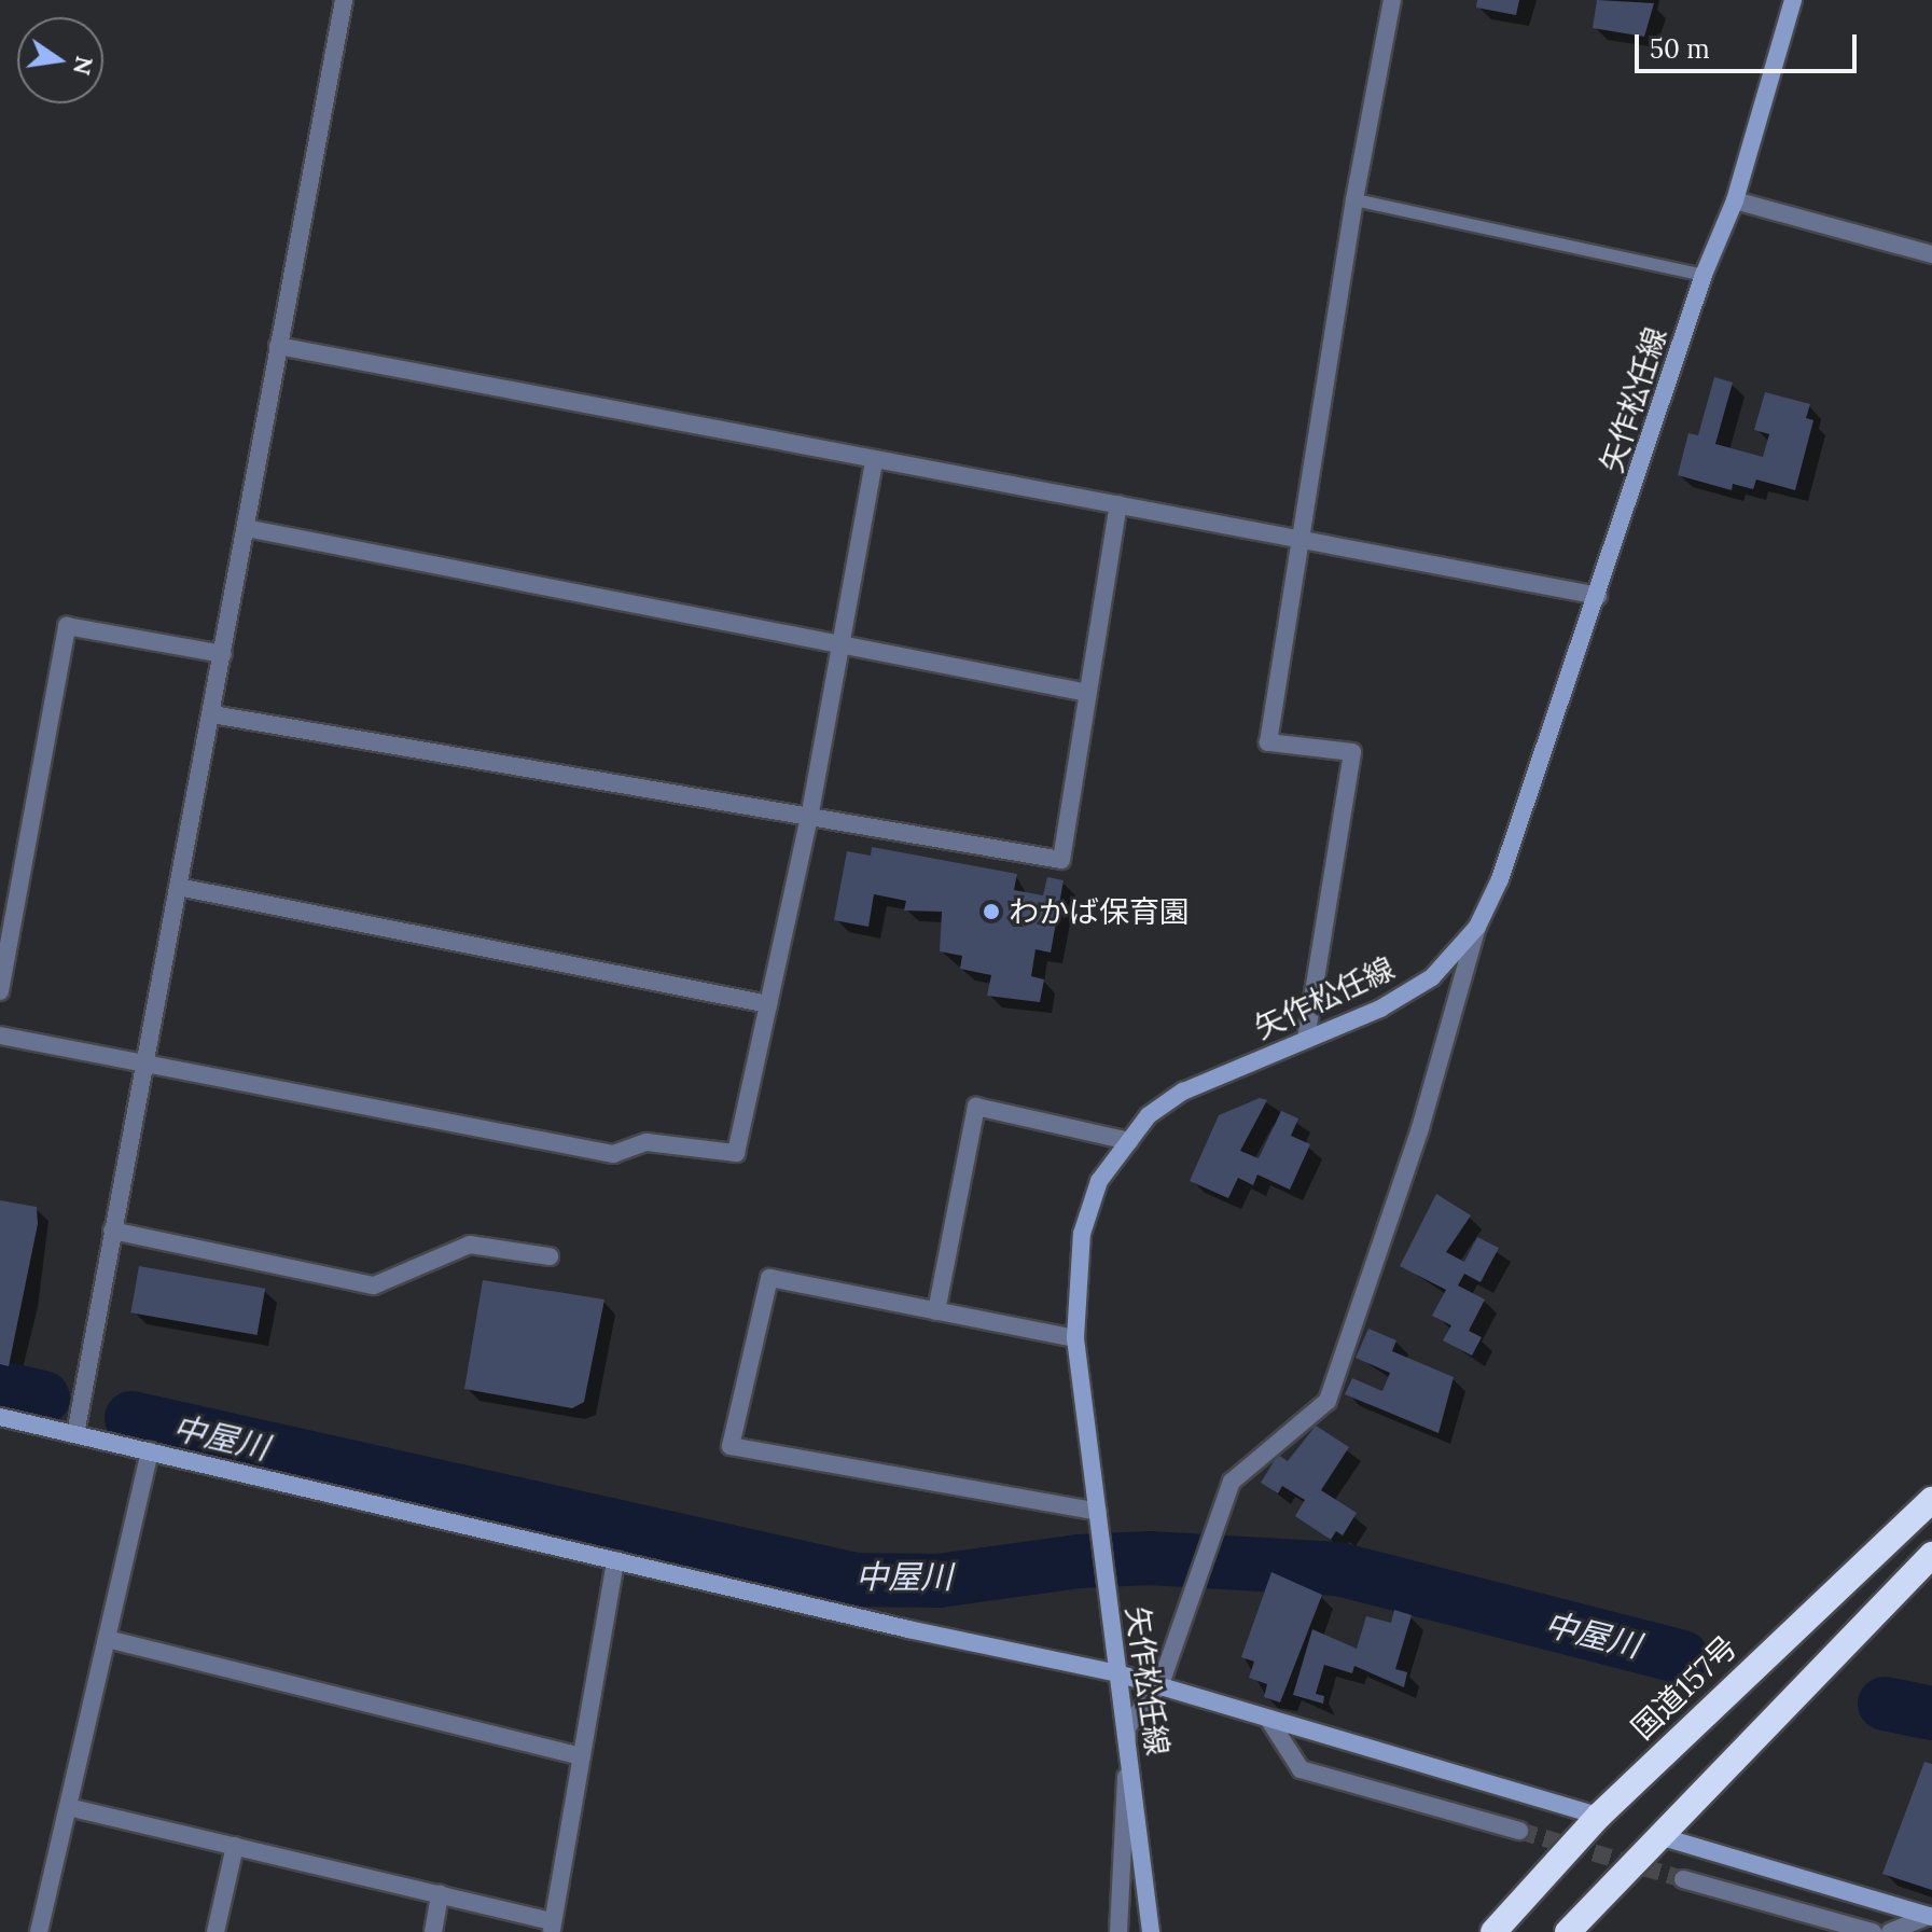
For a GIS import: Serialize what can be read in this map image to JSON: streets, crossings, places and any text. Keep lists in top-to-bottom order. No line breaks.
{"streets":{"highway":["国道157号"],"main road":["矢作松任線"]},"water":["中屋川"],"places":["わかば保育園"],"scale_bar":"50 m","north":"right"}
